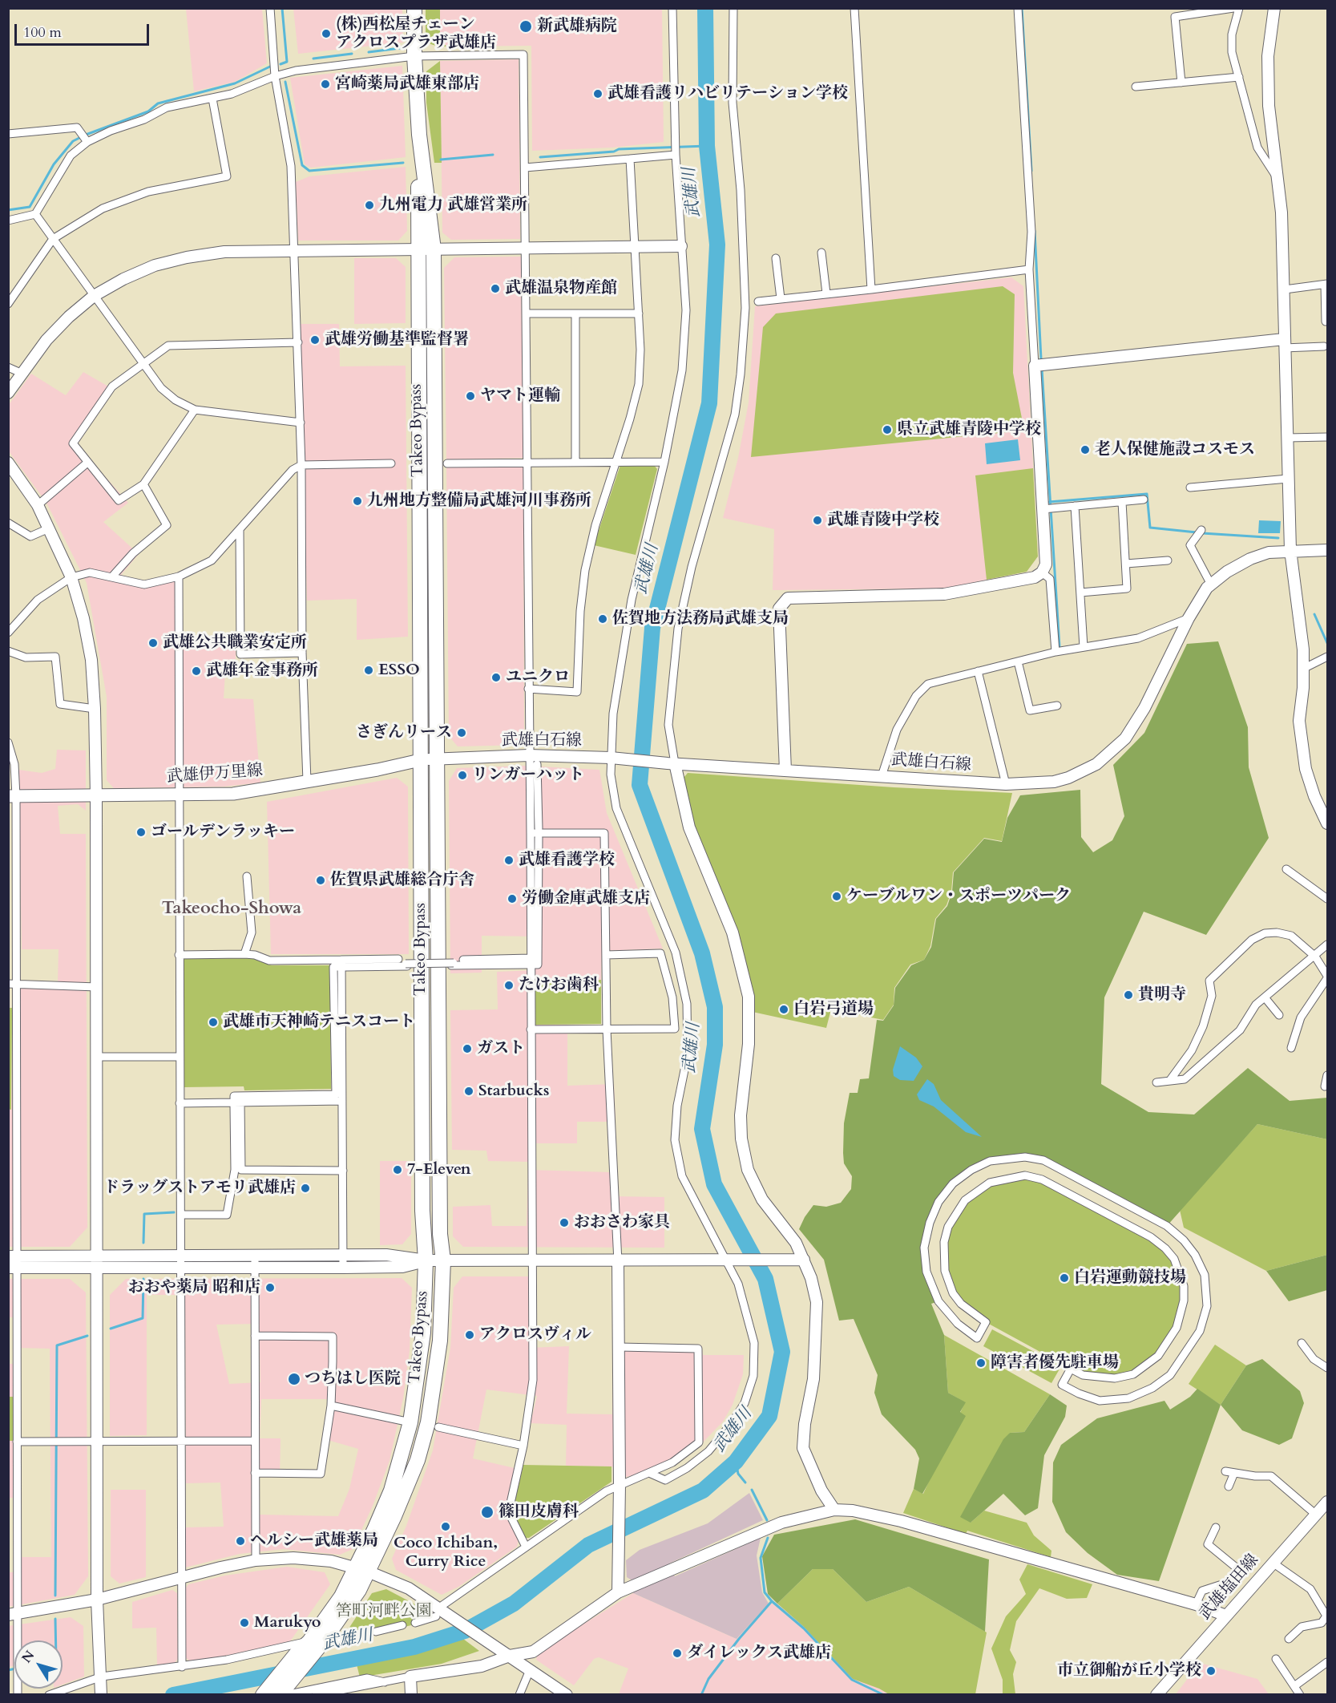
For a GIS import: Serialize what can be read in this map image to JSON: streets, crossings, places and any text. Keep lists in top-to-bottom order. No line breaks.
{"streets":{"highway":["Takeo Bypass"],"main road":["武雄伊万里線"],"street":["武雄白石線","武雄塩田線"]},"crossings":[["Takeo Bypass","武雄白石線"],["Takeo Bypass","武雄伊万里線"],["武雄白石線","武雄伊万里線"]],"districts":["Takeocho-Showa"],"water":["武雄川"],"parks":["筈町河畔公園"],"places":["新武雄病院","(株)西松屋チェーン アクロスプラザ武雄店","宮崎薬局武雄東部店","武雄看護リハビリテーション学校","九州電力 武雄営業所","武雄温泉物産館","武雄労働基準監督署","ヤマト運輸","県立武雄青陵中学校","老人保健施設コスモス","九州地方整備局武雄河川事務所","武雄青陵中学校","佐賀地方法務局武雄支局","武雄公共職業安定所","ESSO","武雄年金事務所","ユニクロ","さぎんリース","リンガーハット","ゴールデンラッキー","武雄看護学校","佐賀県武雄総合庁舎","ケーブルワン・スポーツパーク","労働金庫武雄支店","たけお歯科","貴明寺","白岩弓道場","武雄市天神崎テニスコート","ガスト","Starbucks","7-Eleven","ドラッグストアモリ武雄店","おおさわ家具","白岩運動競技場","おおや薬局 昭和店","アクロスヴィル","障害者優先駐車場","つちはし医院","篠田皮膚科","Coco Ichiban, Curry Rice","ヘルシー武雄薬局","Marukyo","ダイレックス武雄店","市立御船が丘小学校"],"scale_bar":"100 m","north":"top left"}
